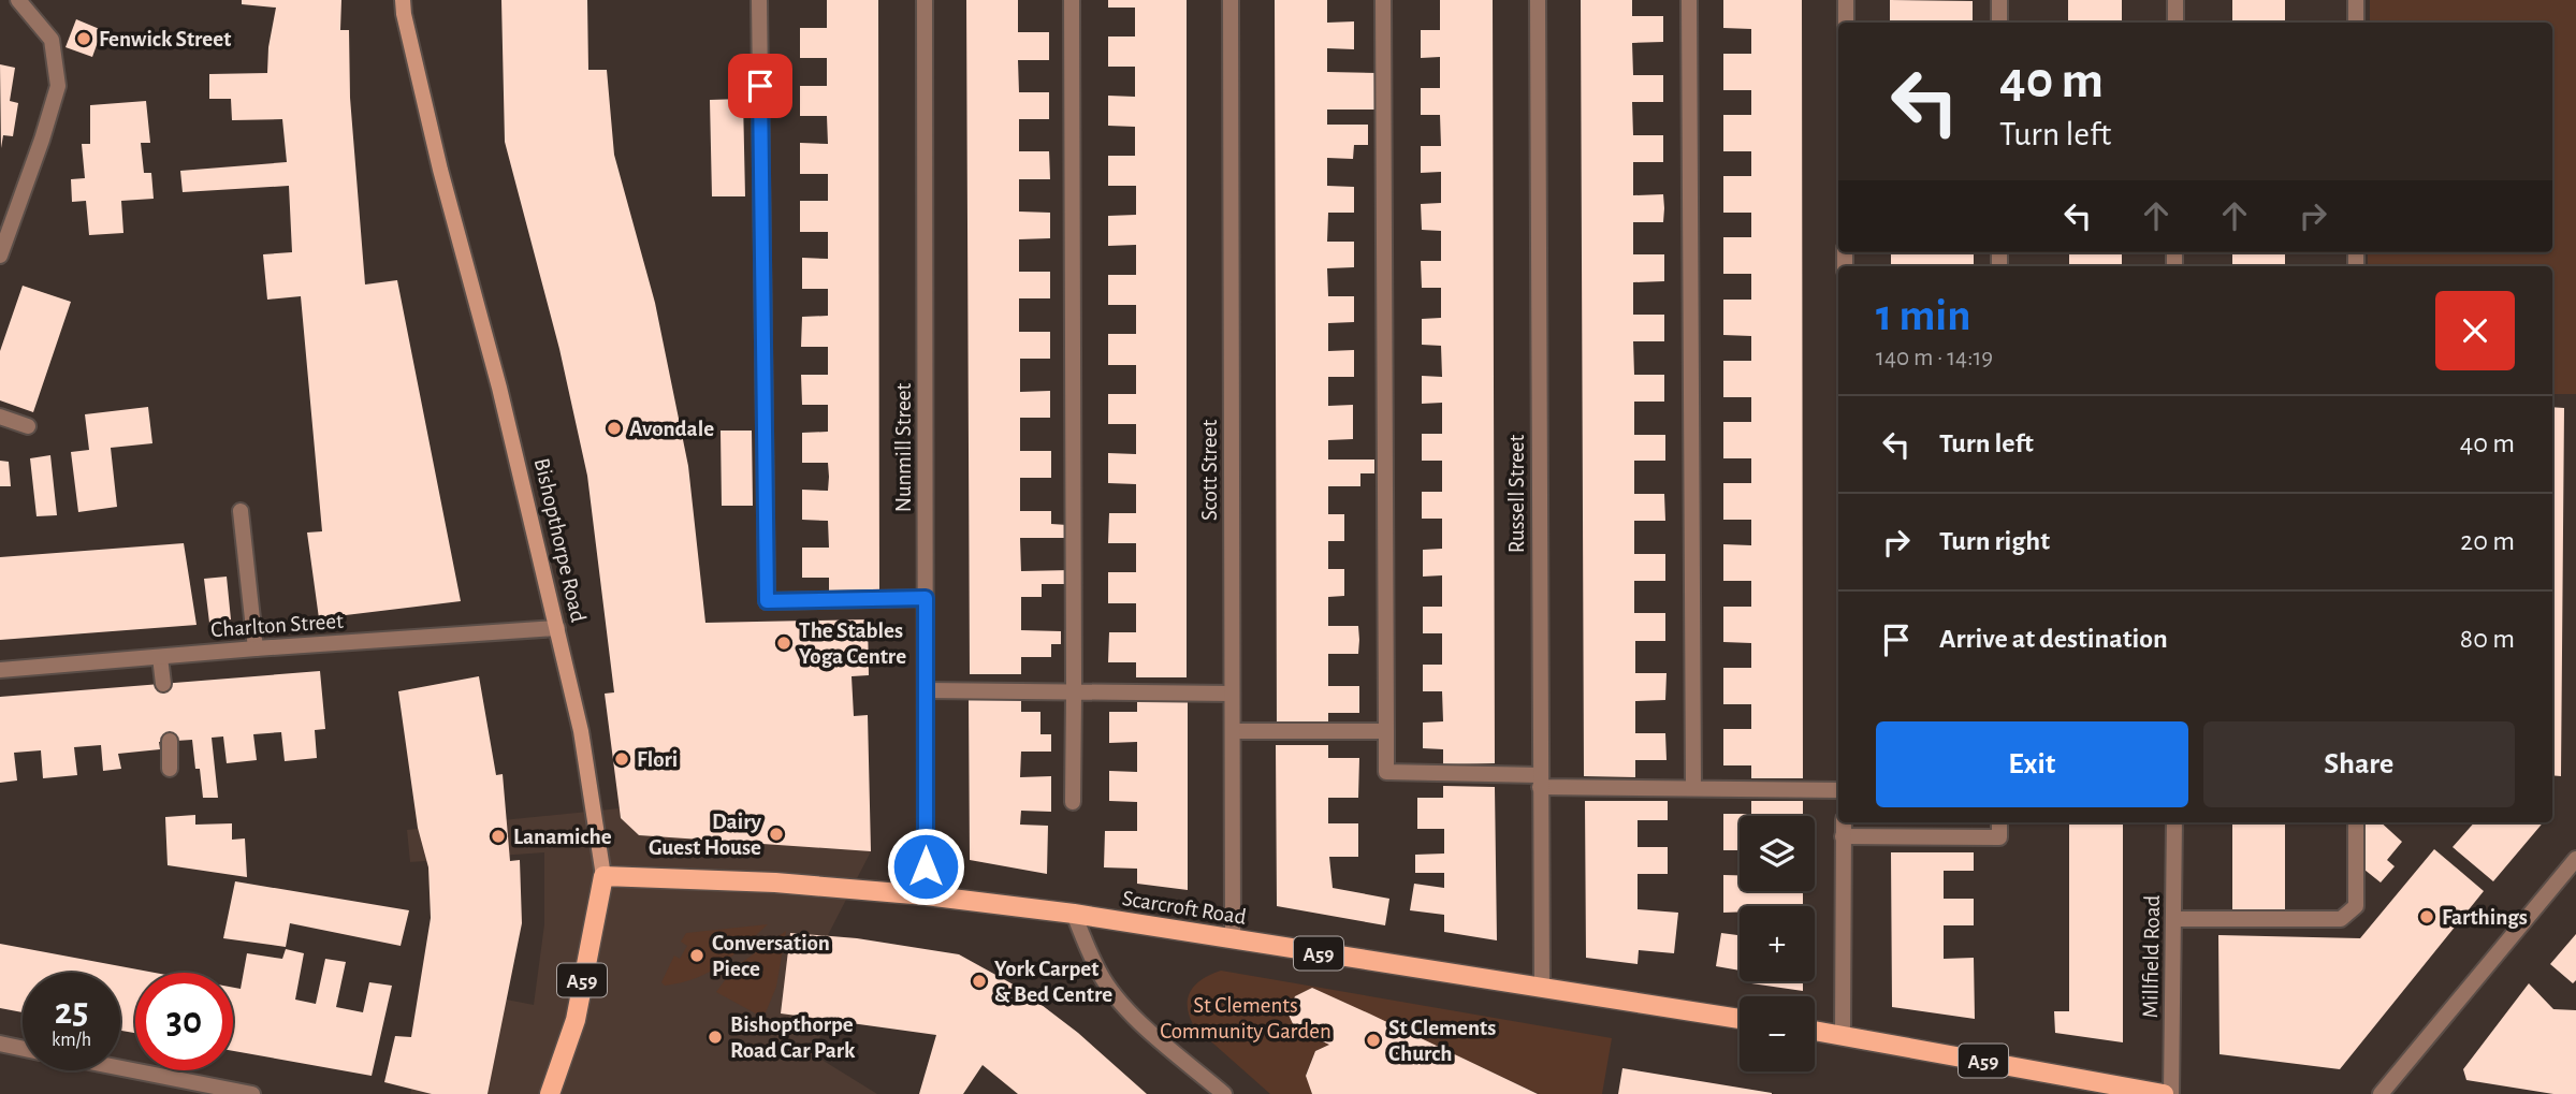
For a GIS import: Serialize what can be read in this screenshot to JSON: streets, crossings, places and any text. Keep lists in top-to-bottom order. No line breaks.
{"streets":{"main road":["Bishopthorpe Road","Scarcroft Road","A59"],"street":["Nunmill Street","Scott Street","Russell Street","Charlton Street","Millfield Road"]},"crossings":[["Nunmill Street","Scarcroft Road"],["Scott Street","Scarcroft Road"],["Russell Street","Scarcroft Road"],["Bishopthorpe Road","Charlton Street"],["Bishopthorpe Road","Scarcroft Road"]],"parks":["St Clements Community Garden"],"places":["Fenwick Street","Avondale","The Stables Yoga Centre","Flori","Dairy Guest House","Lanamiche","Farthings","Conversation Piece","York Carpet & Bed Centre","Bishopthorpe Road Car Park","St Clements Church"],"page":{"turn":["40 m","Turn left"],"heading":["1 min","140 m · 14:19"],"list":[{"name":"Turn left","value":"40 m"},{"name":"Turn right","value":"20 m"},{"name":"Arrive at destination","value":"80 m"}],"buttons":["Exit","Share"],"map_buttons":["+","−"],"speed":"25 km/h","limit":"30"}}
